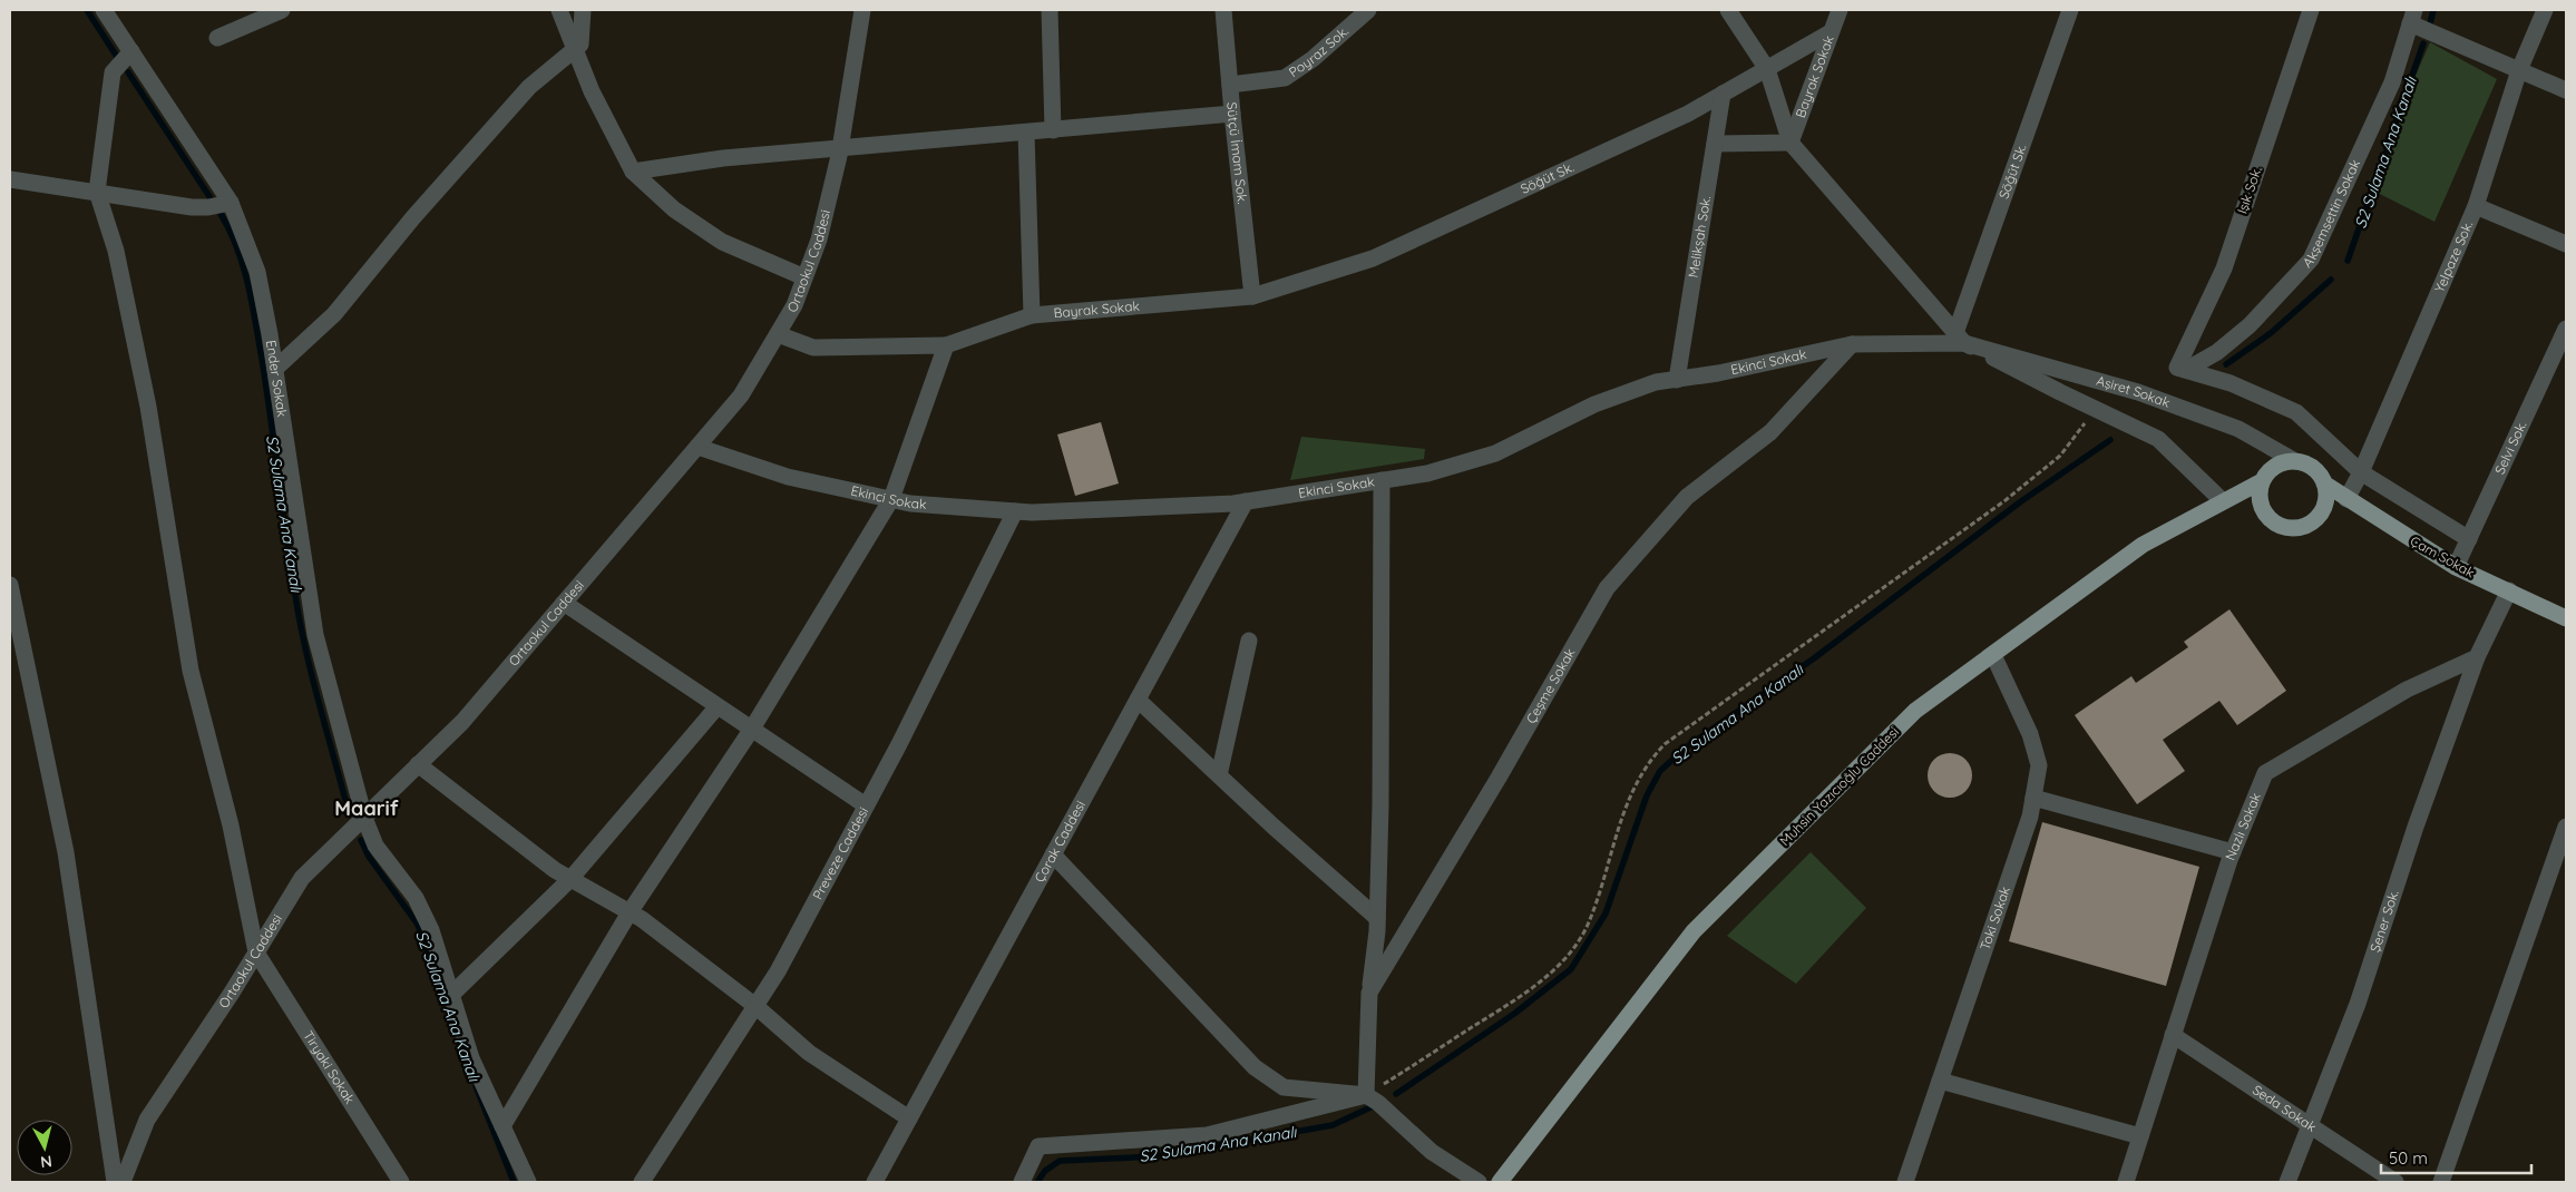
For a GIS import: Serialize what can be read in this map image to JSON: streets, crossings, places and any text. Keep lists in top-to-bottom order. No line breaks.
{"streets":{"main road":["Çam Sokak","Muhsin Yazıcıoğlu Caddesi"],"street":["Poyraz Sok.","Bayrak Sokak","Sütçü İmam Sok.","Söğüt Sk.","Işık Sok.","Akşemsettin Sokak","Melikşah Sok.","Yelpaze Sok.","Ortaokul Caddesi","Ekinci Sokak","Ender Sokak","Aşiret Sokak","Selvi Sok.","Çeşme Sokak","Nazlı Sokak","Çorak Caddesi","Preveze Caddesi","Toki Sokak","Şener Sok.","Tiryaki Sokak","Seda Sokak"]},"crossings":[["Poyraz Sok.","Sütçü İmam Sok."],["Bayrak Sokak","Sütçü İmam Sok."],["Bayrak Sokak","Söğüt Sk."],["Bayrak Sokak","Ortaokul Caddesi"],["Bayrak Sokak","Aşiret Sokak"],["Sütçü İmam Sok.","Söğüt Sk."],["Söğüt Sk.","Melikşah Sok."],["Söğüt Sk.","Ekinci Sokak"],["Söğüt Sk.","Aşiret Sokak"],["Işık Sok.","Akşemsettin Sokak"],["Işık Sok.","Çam Sokak"],["Akşemsettin Sokak","Çam Sokak"],["Melikşah Sok.","Ekinci Sokak"],["Yelpaze Sok.","Çam Sokak"],["Ortaokul Caddesi","Ekinci Sokak"],["Ortaokul Caddesi","Ender Sokak"],["Ortaokul Caddesi","Tiryaki Sokak"],["Ekinci Sokak","Aşiret Sokak"],["Ekinci Sokak","Çeşme Sokak"],["Ekinci Sokak","Çorak Caddesi"],["Ekinci Sokak","Preveze Caddesi"],["Aşiret Sokak","Çam Sokak"],["Aşiret Sokak","Muhsin Yazıcıoğlu Caddesi"],["Selvi Sok.","Çam Sokak"],["Çam Sokak","Muhsin Yazıcıoğlu Caddesi"],["Muhsin Yazıcıoğlu Caddesi","Toki Sokak"],["Nazlı Sokak","Şener Sok."],["Nazlı Sokak","Seda Sokak"],["Şener Sok.","Seda Sokak"]],"districts":["Maarif"],"water":["S2 Sulama Ana Kanalı"],"scale_bar":"50 m","north":"bottom"}
